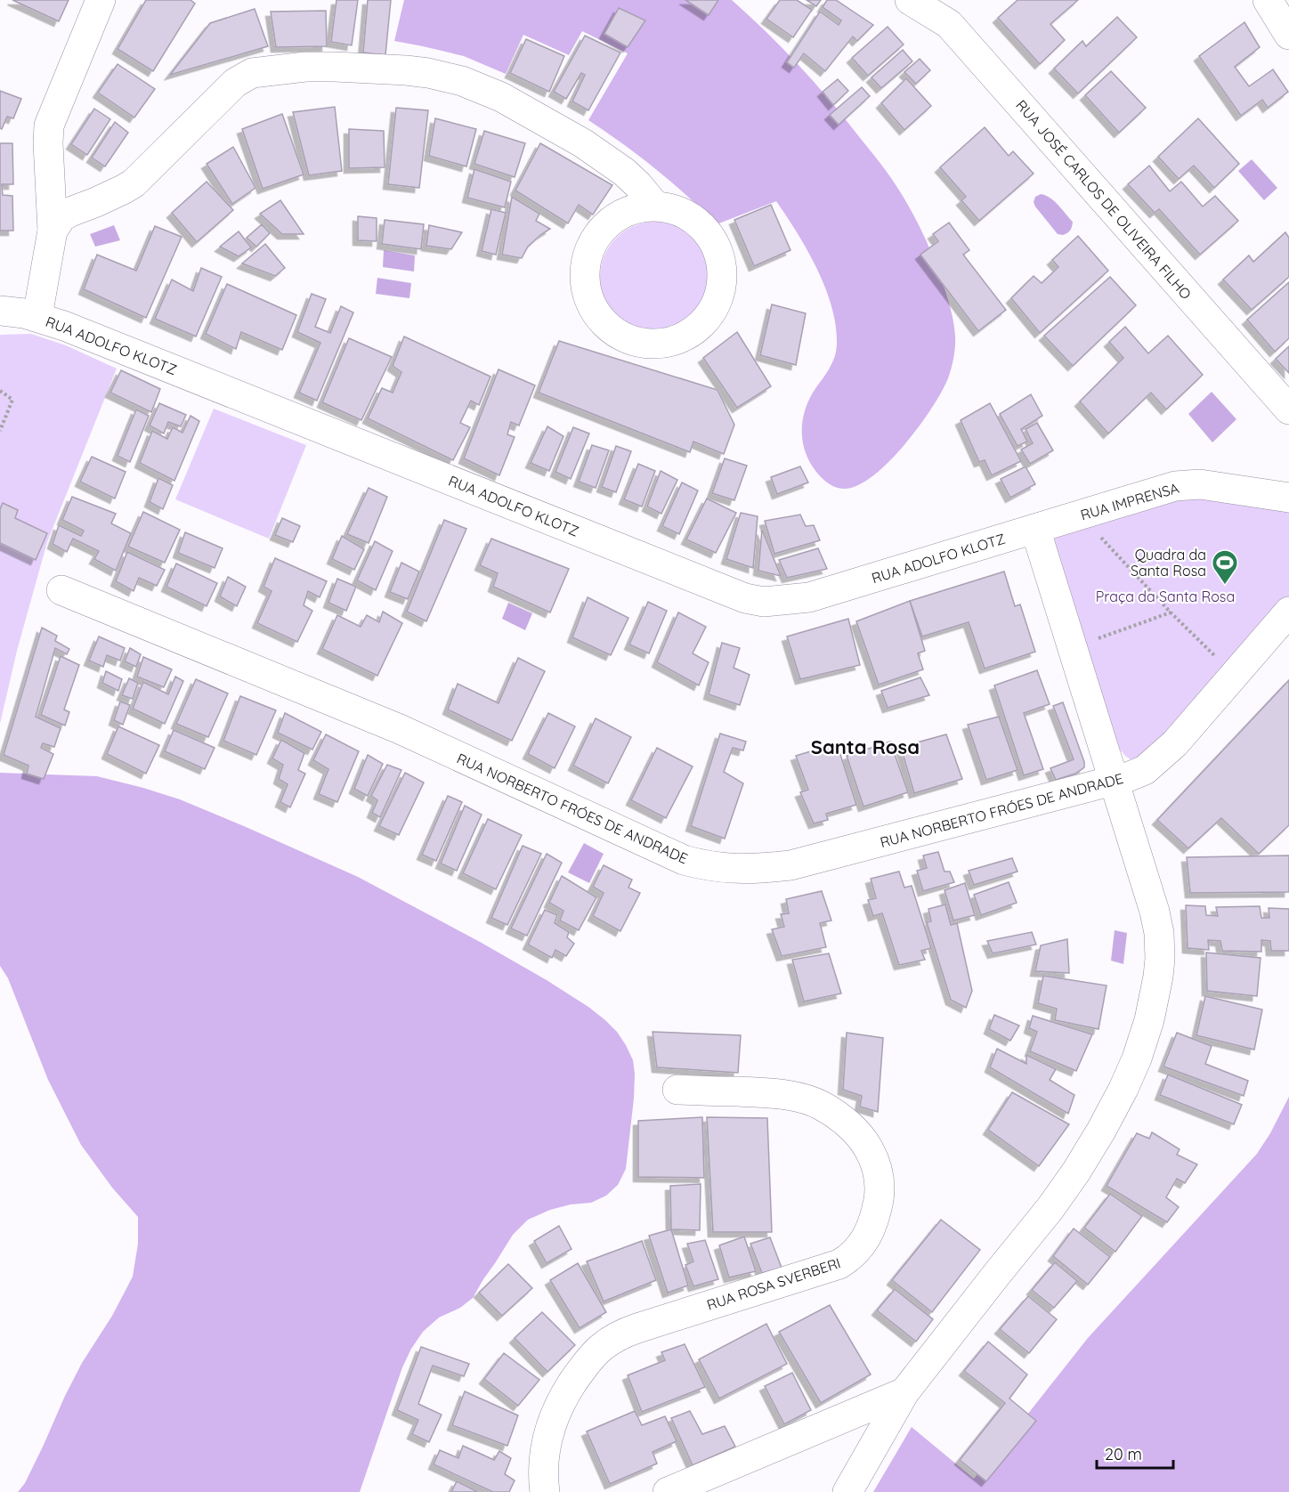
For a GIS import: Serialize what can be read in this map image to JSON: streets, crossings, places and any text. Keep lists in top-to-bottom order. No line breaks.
{"streets":{"street":["RUA JOSÉ CARLOS DE OLIVEIRA FILHO","RUA ADOLFO KLOTZ","RUA IMPRENSA","RUA NORBERTO FRÓES DE ANDRADE","RUA ROSA SVERBERI"]},"crossings":[["RUA ADOLFO KLOTZ","RUA IMPRENSA"]],"districts":["Santa Rosa"],"parks":["Praça da Santa Rosa"],"places":{"sports":["Quadra da Santa Rosa"]},"scale_bar":"20 m"}
